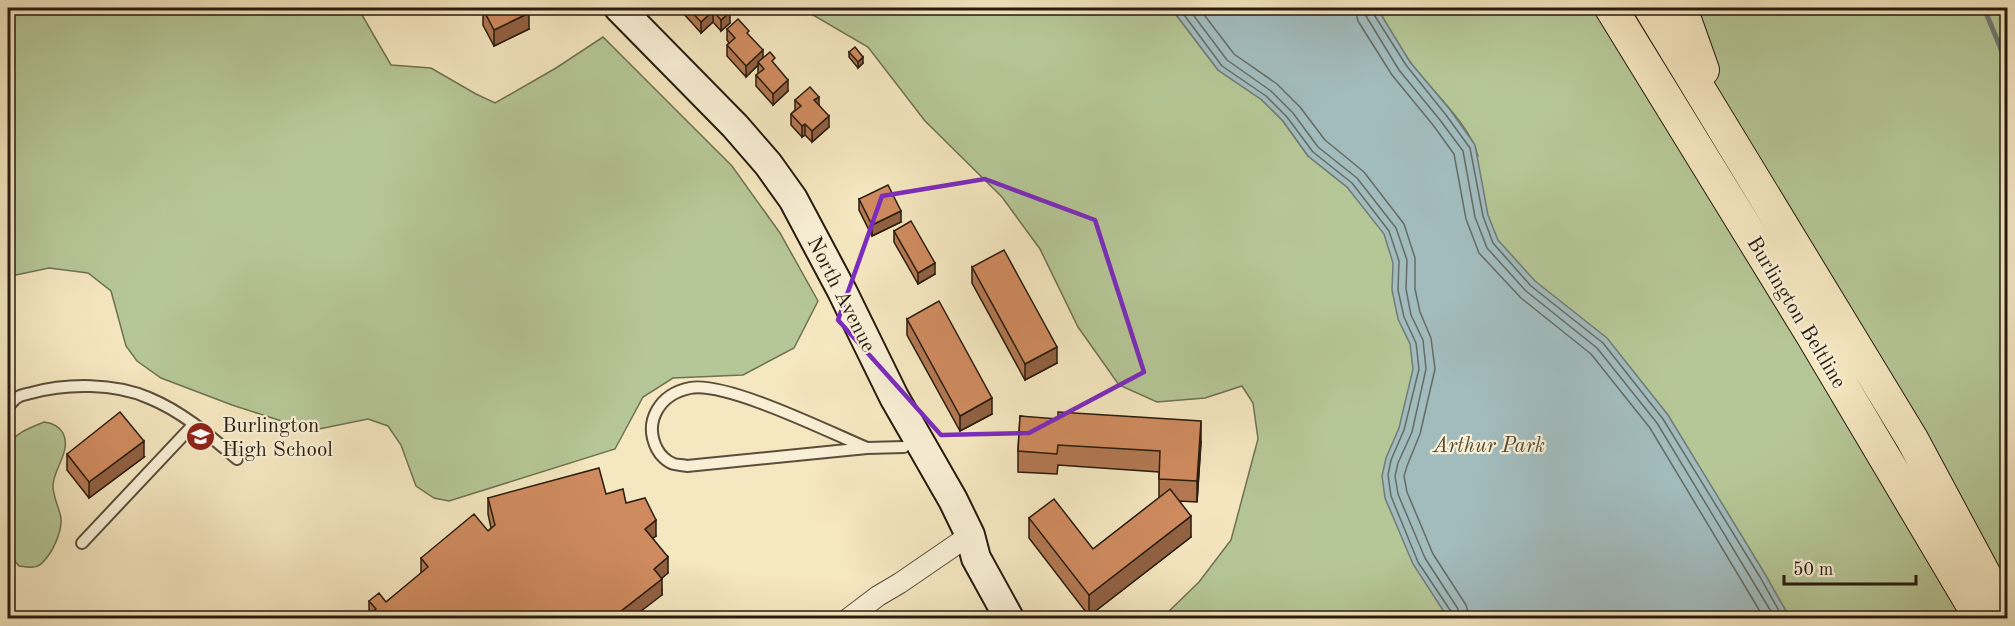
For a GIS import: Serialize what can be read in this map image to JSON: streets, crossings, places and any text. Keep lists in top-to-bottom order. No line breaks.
{"streets":{"main road":["North Avenue","Burlington Beltline"]},"parks":["Arthur Park"],"places":{"school or university":["Burlington High School"]},"scale_bar":"50 m"}
